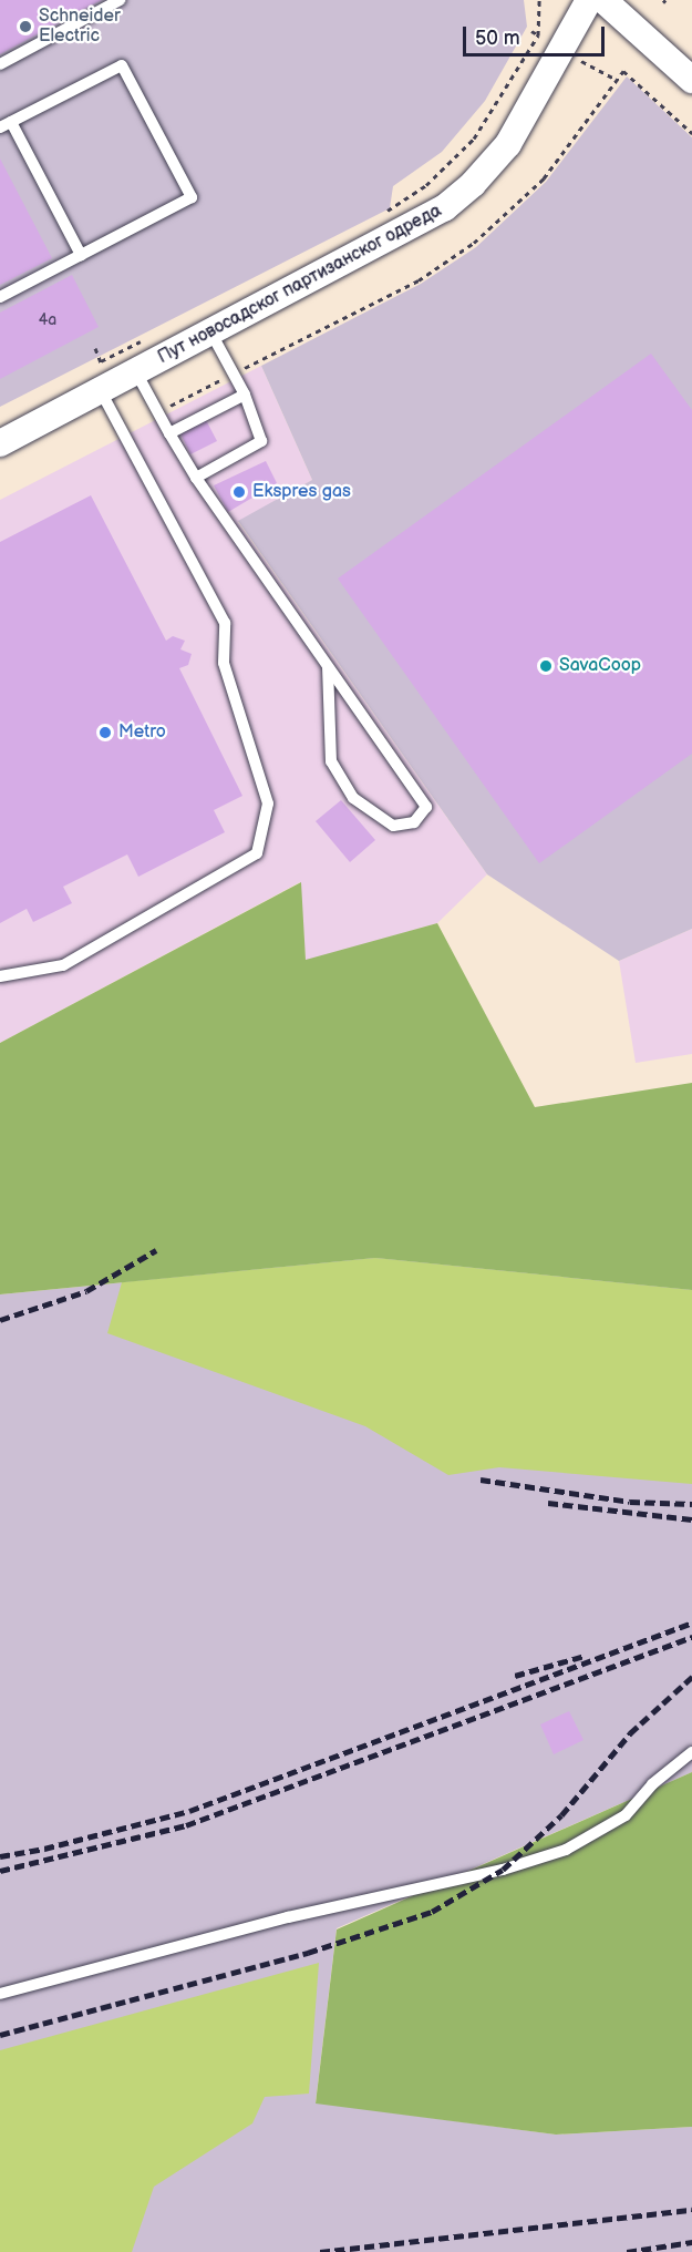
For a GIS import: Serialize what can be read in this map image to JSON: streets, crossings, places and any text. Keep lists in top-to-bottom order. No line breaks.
{"streets":{"street":["Пут новосадског партизанског одреда"]},"places":["Schneider Electric","Ekspres gas","SavaCoop","Metro"],"house_numbers":["4a"],"scale_bar":"50 m"}
